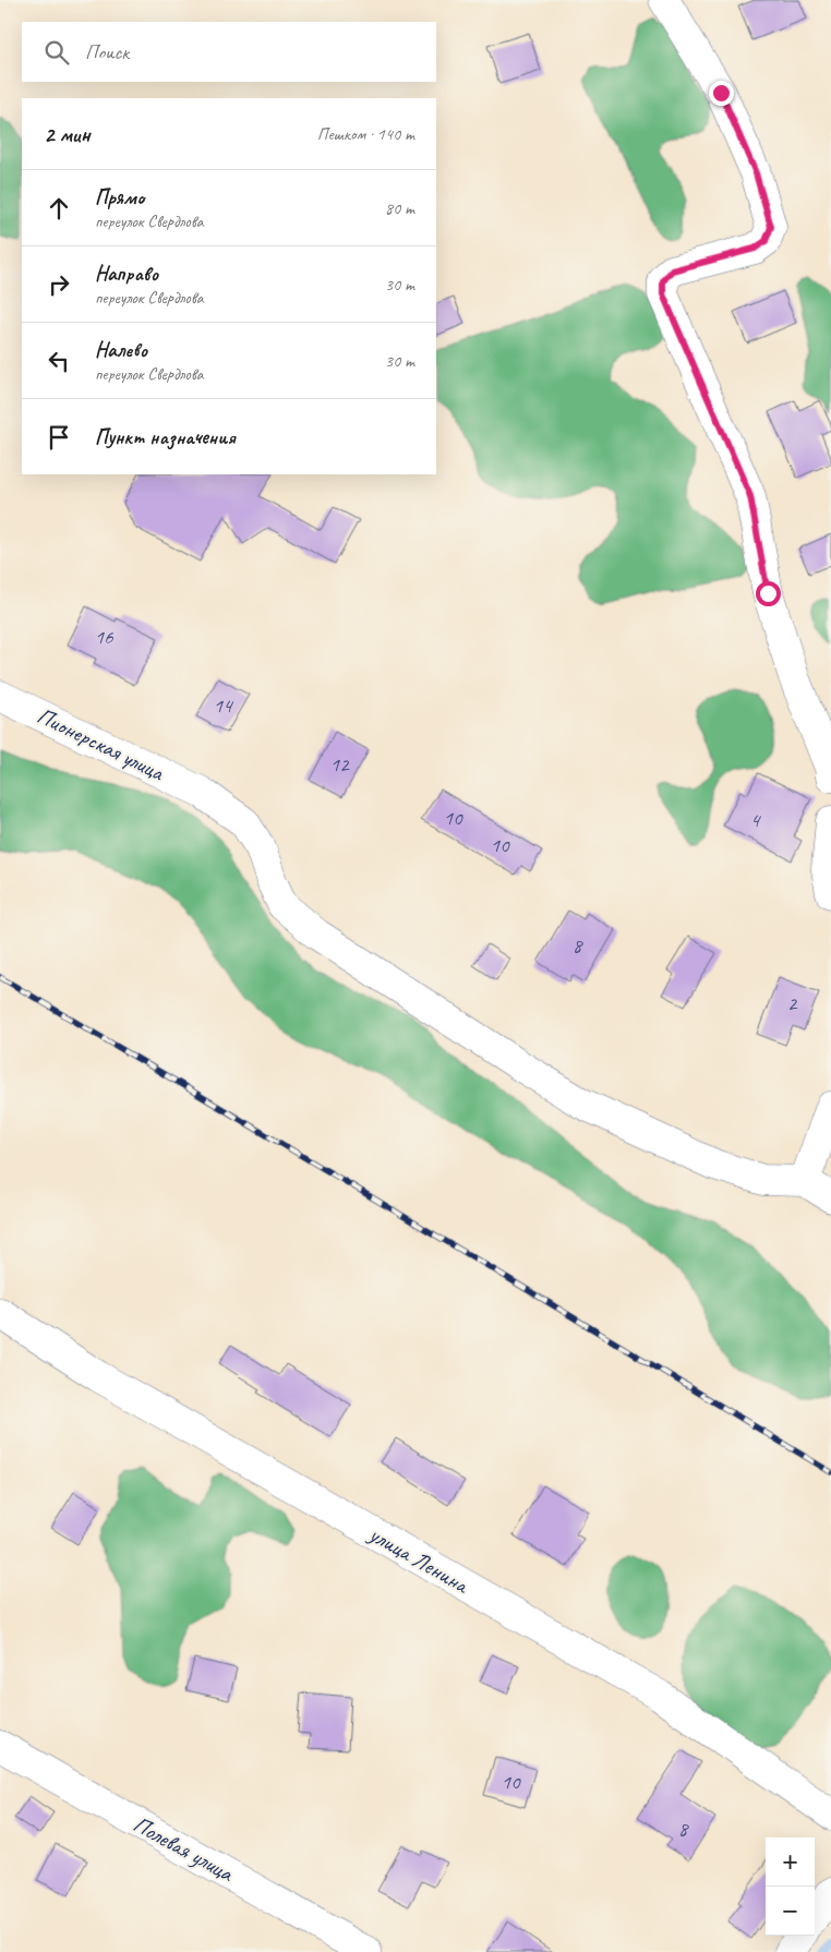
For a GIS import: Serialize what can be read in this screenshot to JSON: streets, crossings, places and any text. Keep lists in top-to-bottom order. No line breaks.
{"streets":{"street":["Пионерская улица","улица Ленина","Полевая улица"]},"house_numbers":["16","14","12","10","4","10","8","2","10","8"],"page":{"search":"Поиск","heading":["2 мин","Пешком · 140 m"],"list":[["Прямо","переулок Свердлова","80 m"],["Направо","переулок Свердлова","30 m"],["Налево","переулок Свердлова","30 m"],"Пункт назначения"],"map_buttons":["+","−"]}}
